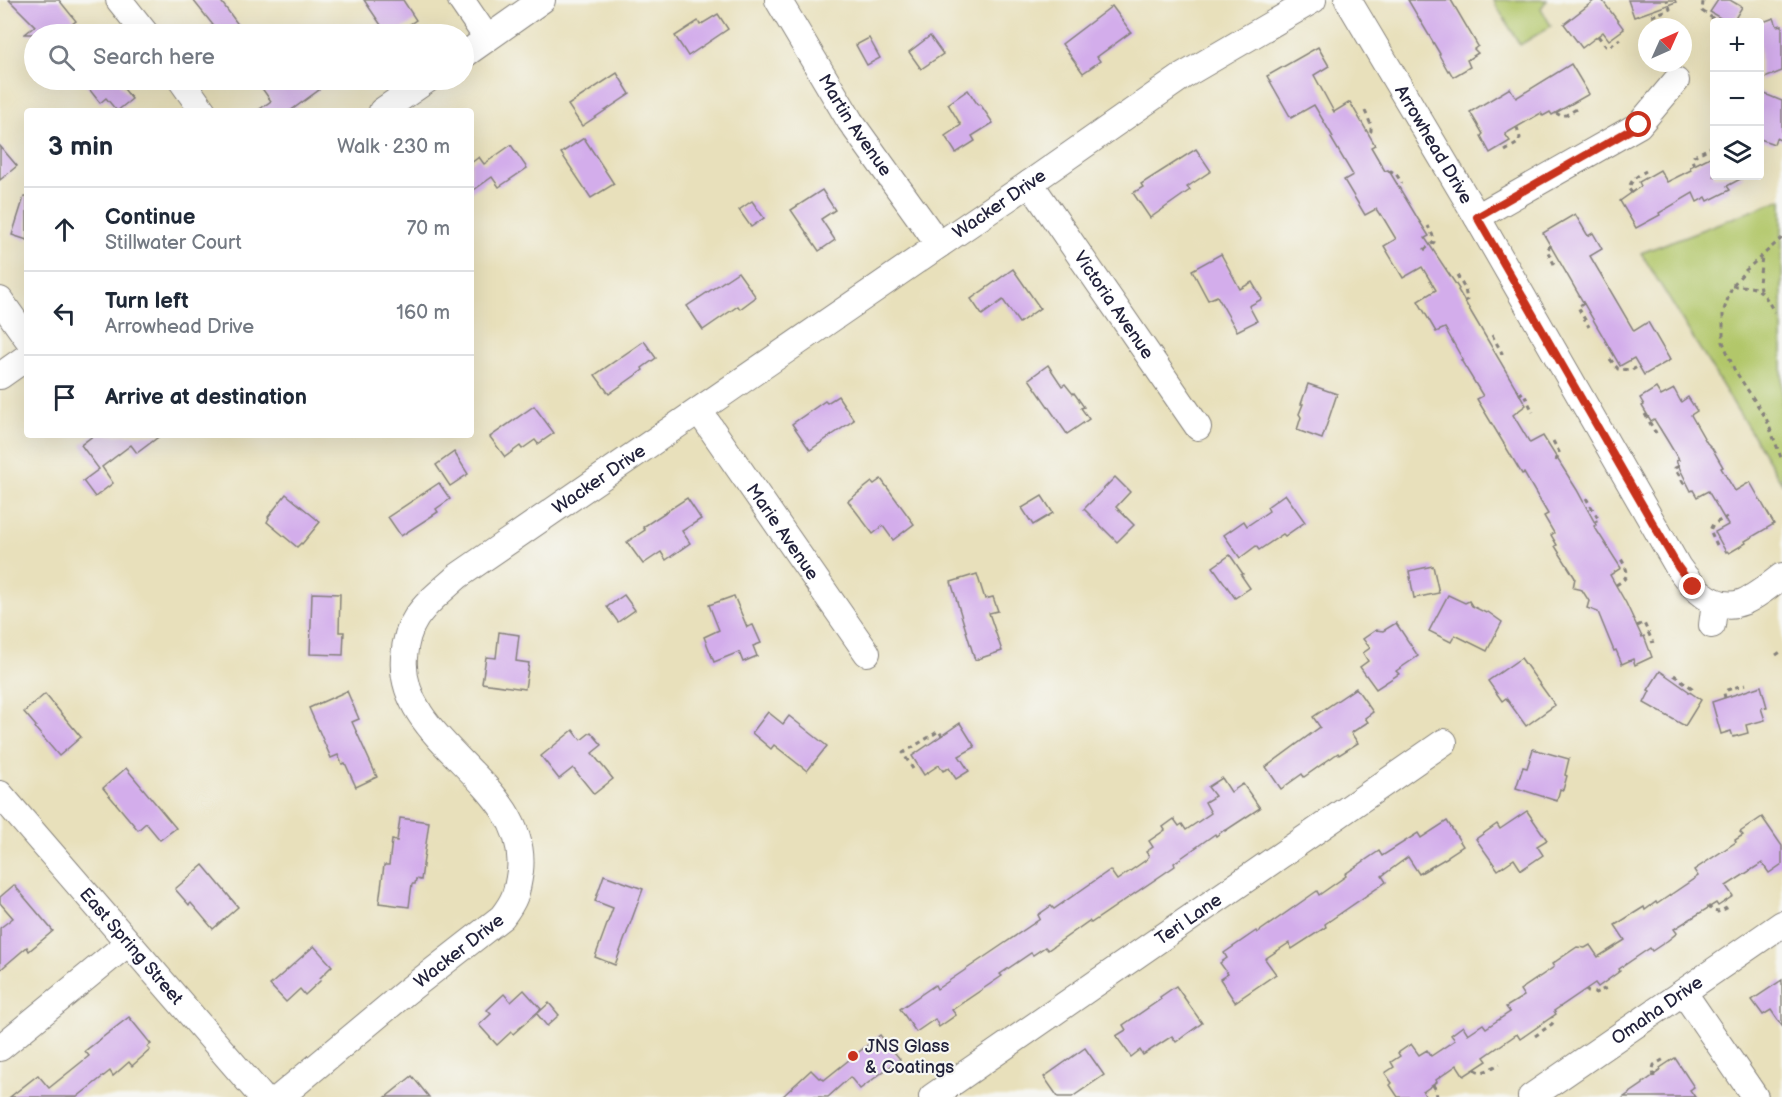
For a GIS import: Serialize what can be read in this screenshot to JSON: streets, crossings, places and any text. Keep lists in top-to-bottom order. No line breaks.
{"streets":{"street":["Martin Avenue","Arrowhead Drive","Wacker Drive","Victoria Avenue","Marie Avenue","Teri Lane","East Spring Street","Omaha Drive"]},"crossings":[["Martin Avenue","Wacker Drive"],["Wacker Drive","Victoria Avenue"],["Wacker Drive","Marie Avenue"]],"places":["JNS Glass & Coatings"],"north":"top right","page":{"map_buttons":["+","−"],"search":"Search here","heading":["3 min","Walk · 230 m"],"list":[["Continue","Stillwater Court","70 m"],["Turn left","Arrowhead Drive","160 m"],"Arrive at destination"]}}
